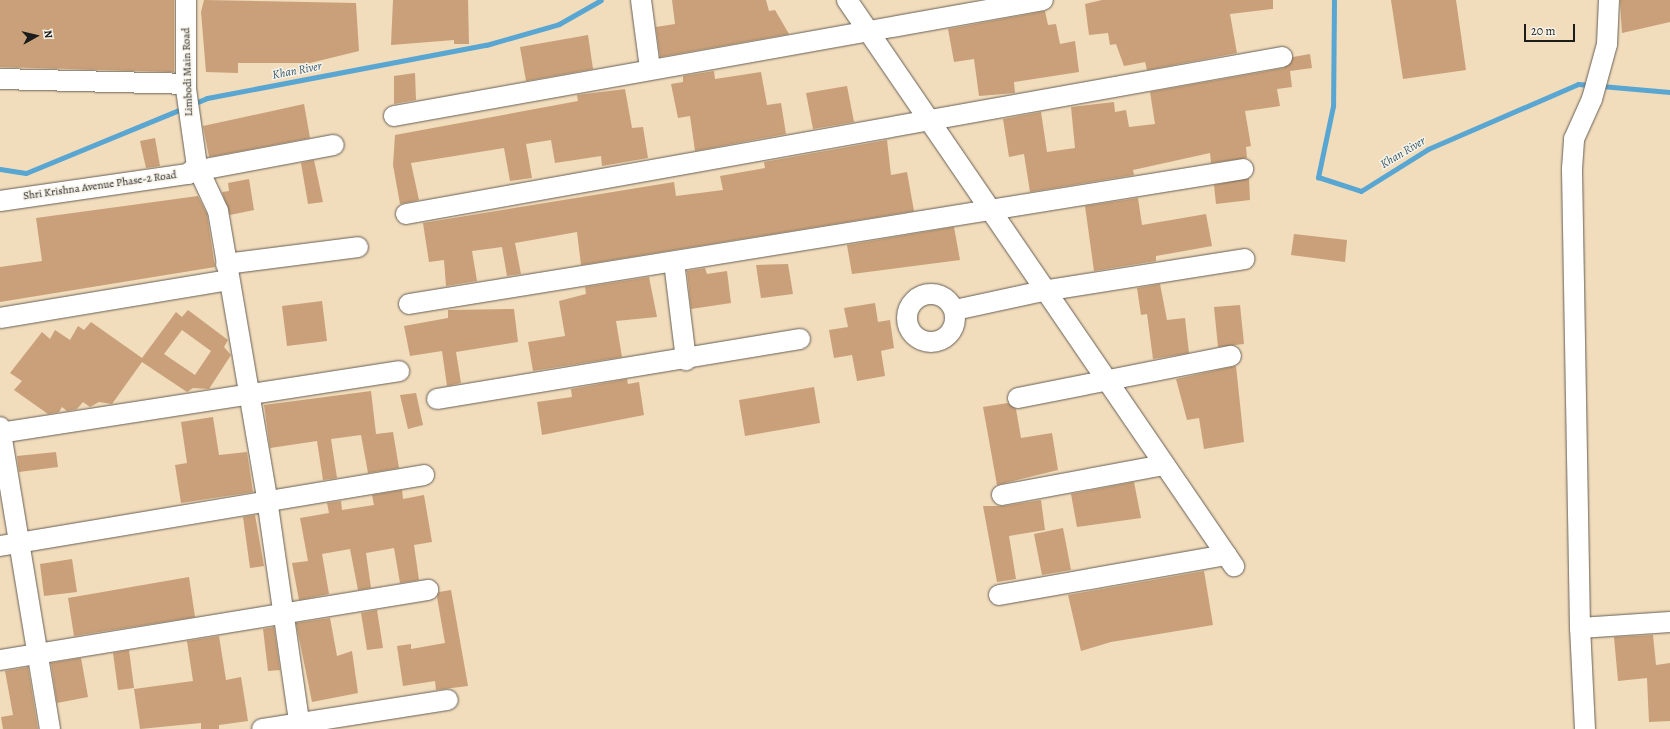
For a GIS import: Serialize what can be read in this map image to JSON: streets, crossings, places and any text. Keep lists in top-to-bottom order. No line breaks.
{"streets":{"street":["Limbodi Main Road","Shri Krishna Avenue Phase-2 Road"]},"crossings":[["Limbodi Main Road","Shri Krishna Avenue Phase-2 Road"]],"water":["Khan River"],"scale_bar":"20 m","north":"right"}
